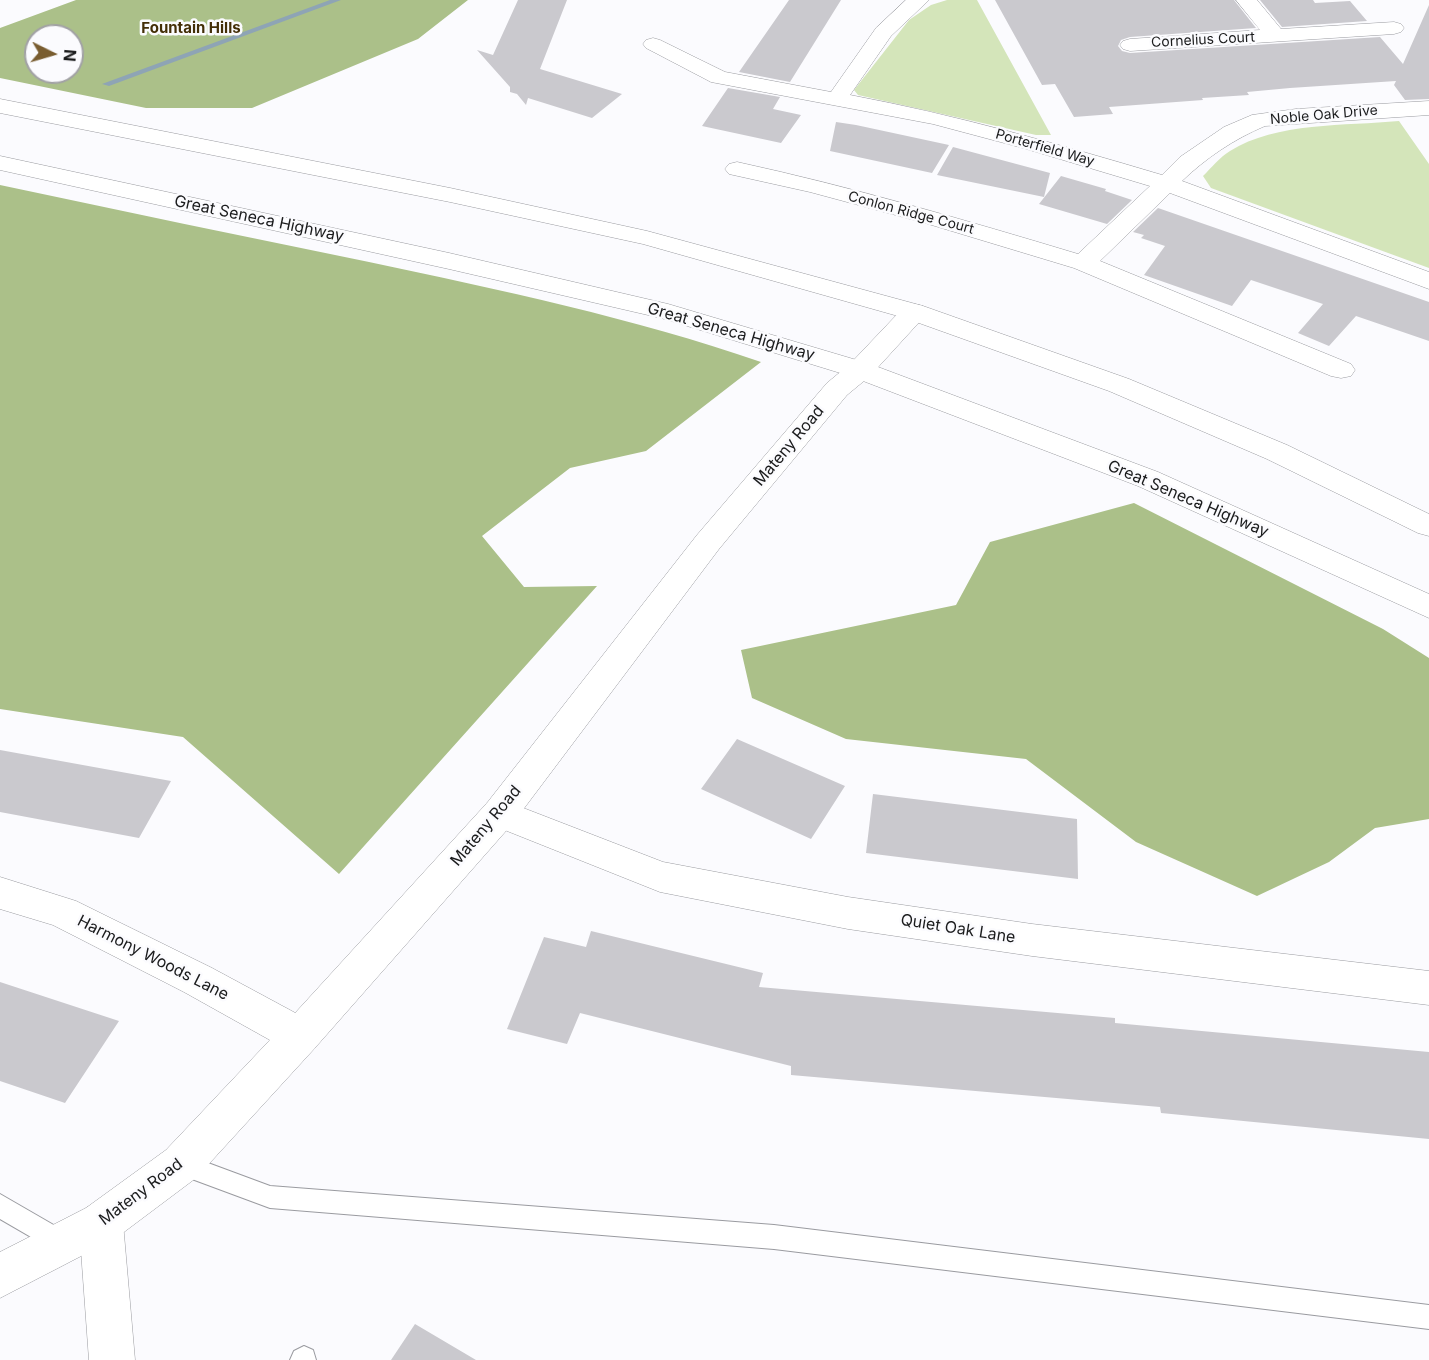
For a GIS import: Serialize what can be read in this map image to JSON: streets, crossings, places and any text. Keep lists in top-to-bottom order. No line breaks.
{"streets":{"street":["Cornelius Court","Noble Oak Drive","Porterfield Way","Conlon Ridge Court","Great Seneca Highway","Mateny Road","Quiet Oak Lane","Harmony Woods Lane"]},"crossings":[["Noble Oak Drive","Porterfield Way"],["Great Seneca Highway","Mateny Road"],["Mateny Road","Quiet Oak Lane"],["Mateny Road","Harmony Woods Lane"]],"districts":["Fountain Hills"],"north":"right"}
